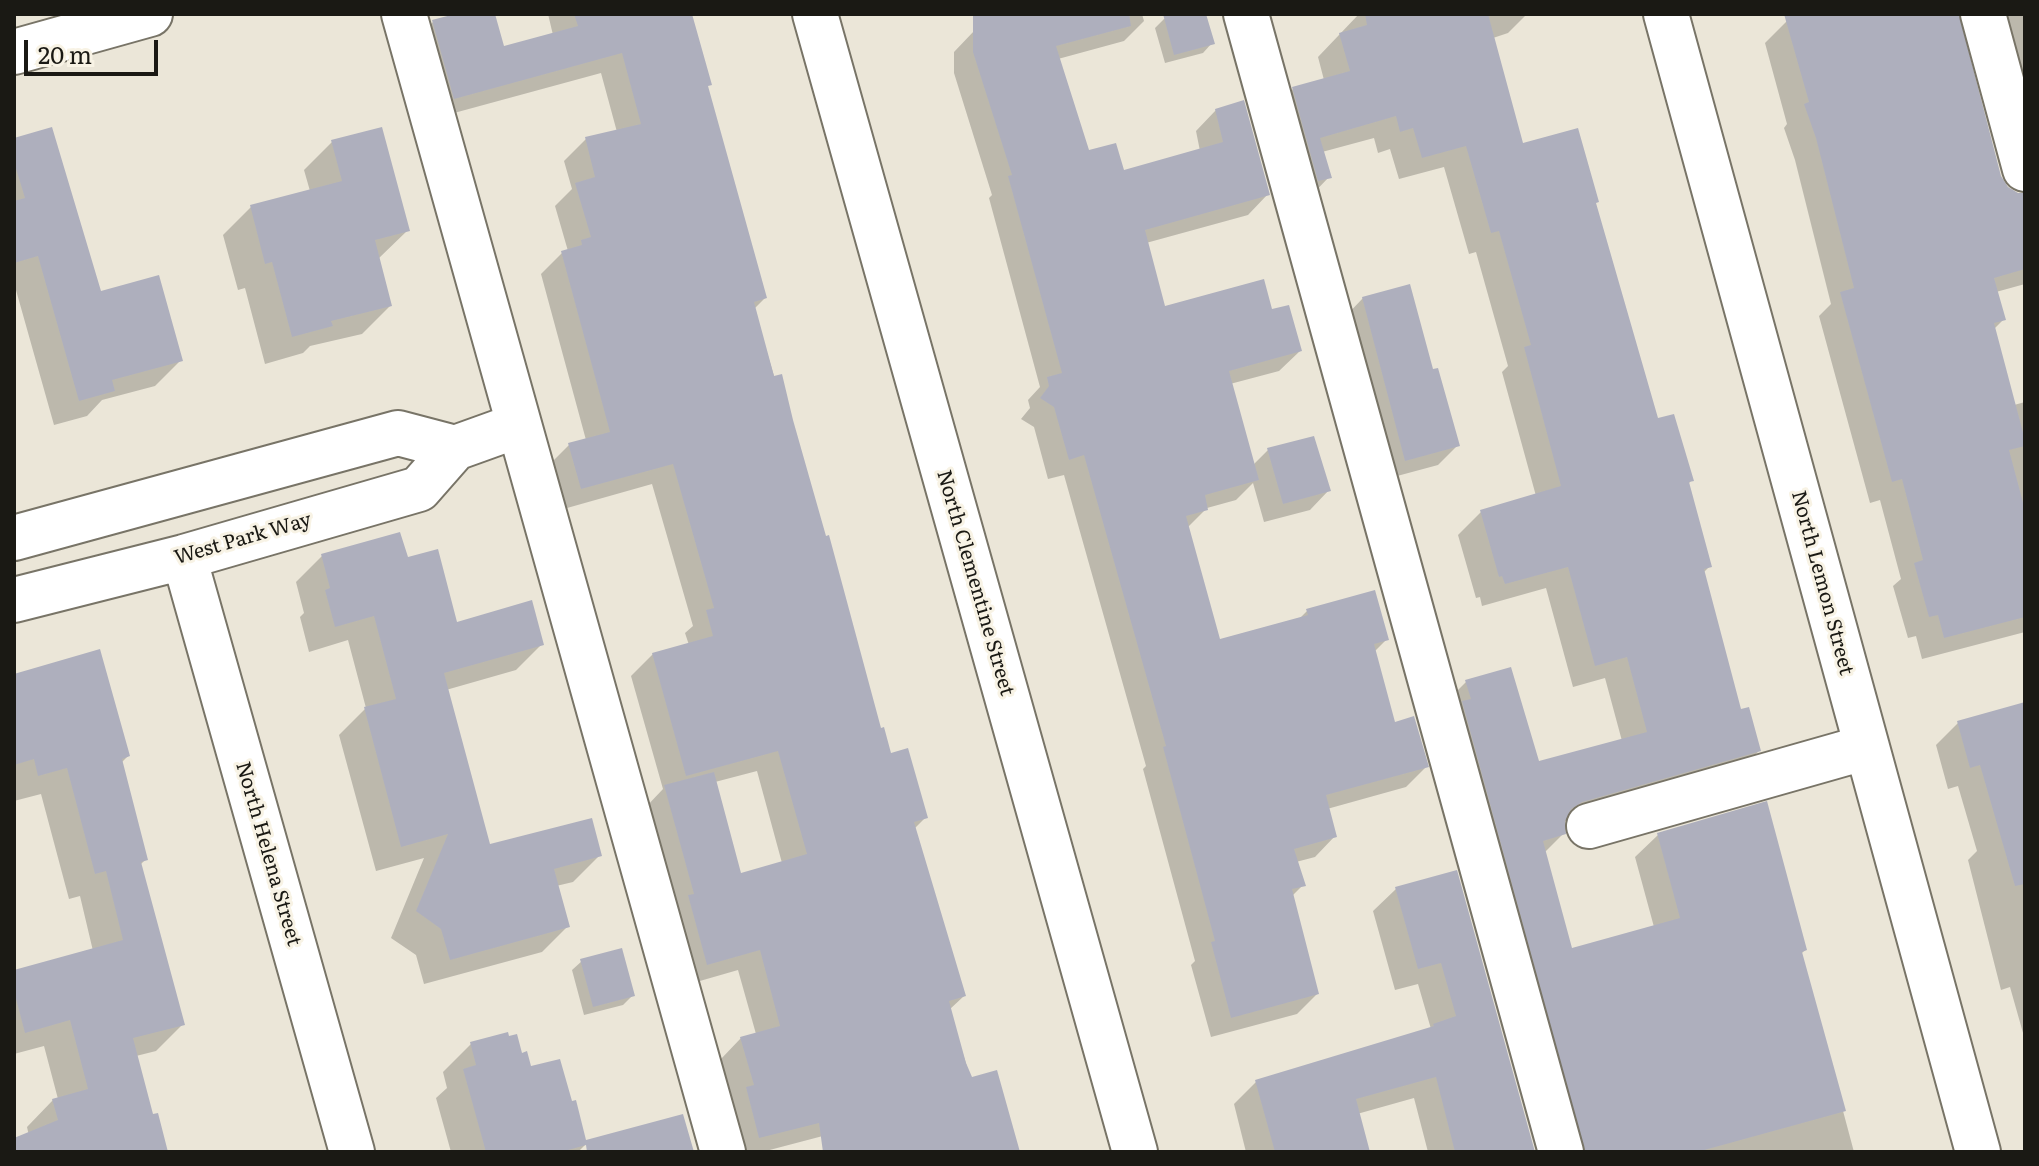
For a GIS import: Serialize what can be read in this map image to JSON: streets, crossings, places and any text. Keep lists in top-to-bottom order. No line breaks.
{"streets":{"street":["West Park Way","North Clementine Street","North Lemon Street","North Helena Street"]},"crossings":[["West Park Way","North Helena Street"]],"scale_bar":"20 m"}
